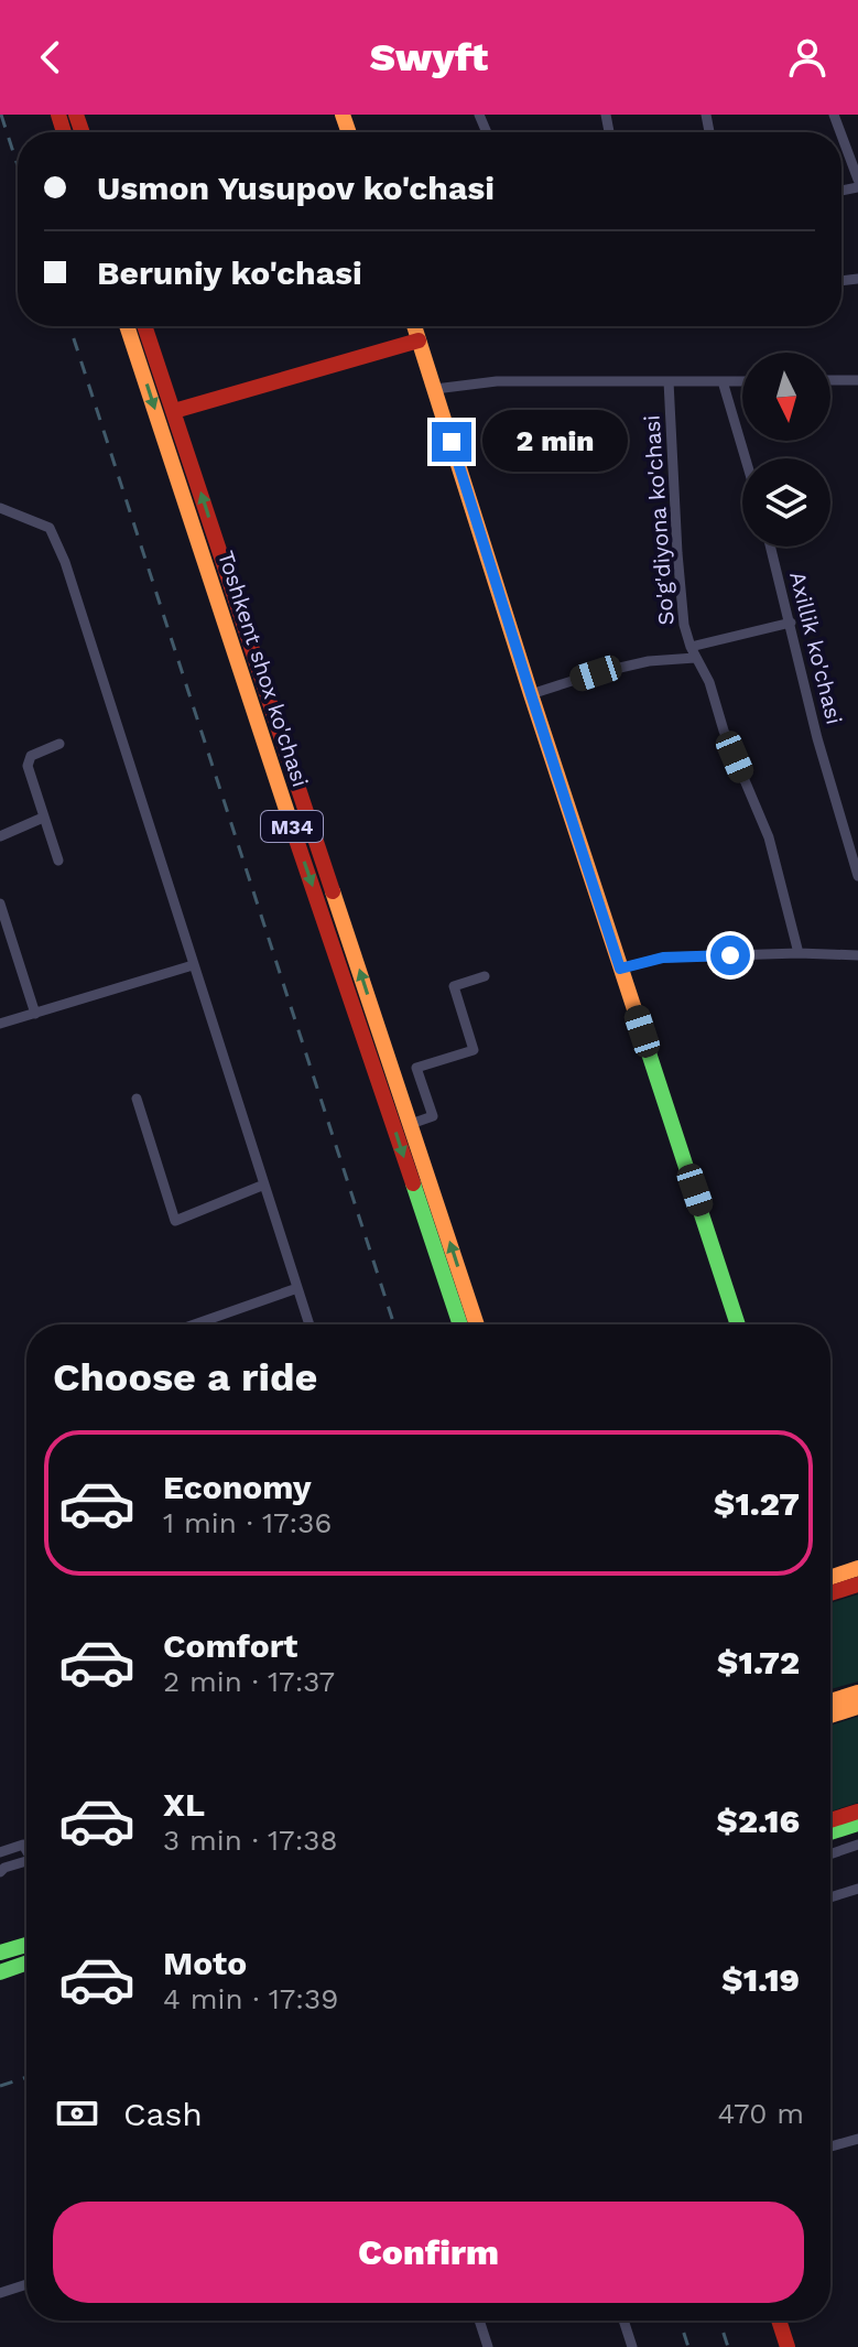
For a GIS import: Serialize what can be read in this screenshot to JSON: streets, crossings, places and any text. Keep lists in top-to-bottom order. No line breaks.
{"streets":{"main road":["Toshkent shox ko'chasi","M34"],"street":["So'g'diyona ko'chasi","Axillik ko'chasi"]},"north":"bottom","page":{"header":"Swyft","banner":["Usmon Yusupov ko'chasi","Beruniy ko'chasi"],"bubble":"2 min","heading":"Choose a ride","list":[{"name":"Economy","note":"1 min · 17:36","value":"$1.27"},{"name":"Comfort","note":"2 min · 17:37","value":"$1.72"},{"name":"XL","note":"3 min · 17:38","value":"$2.16"},{"name":"Moto","note":"4 min · 17:39","value":"$1.19"}],"pay":["Cash","470 m"],"buttons":"Confirm"}}
